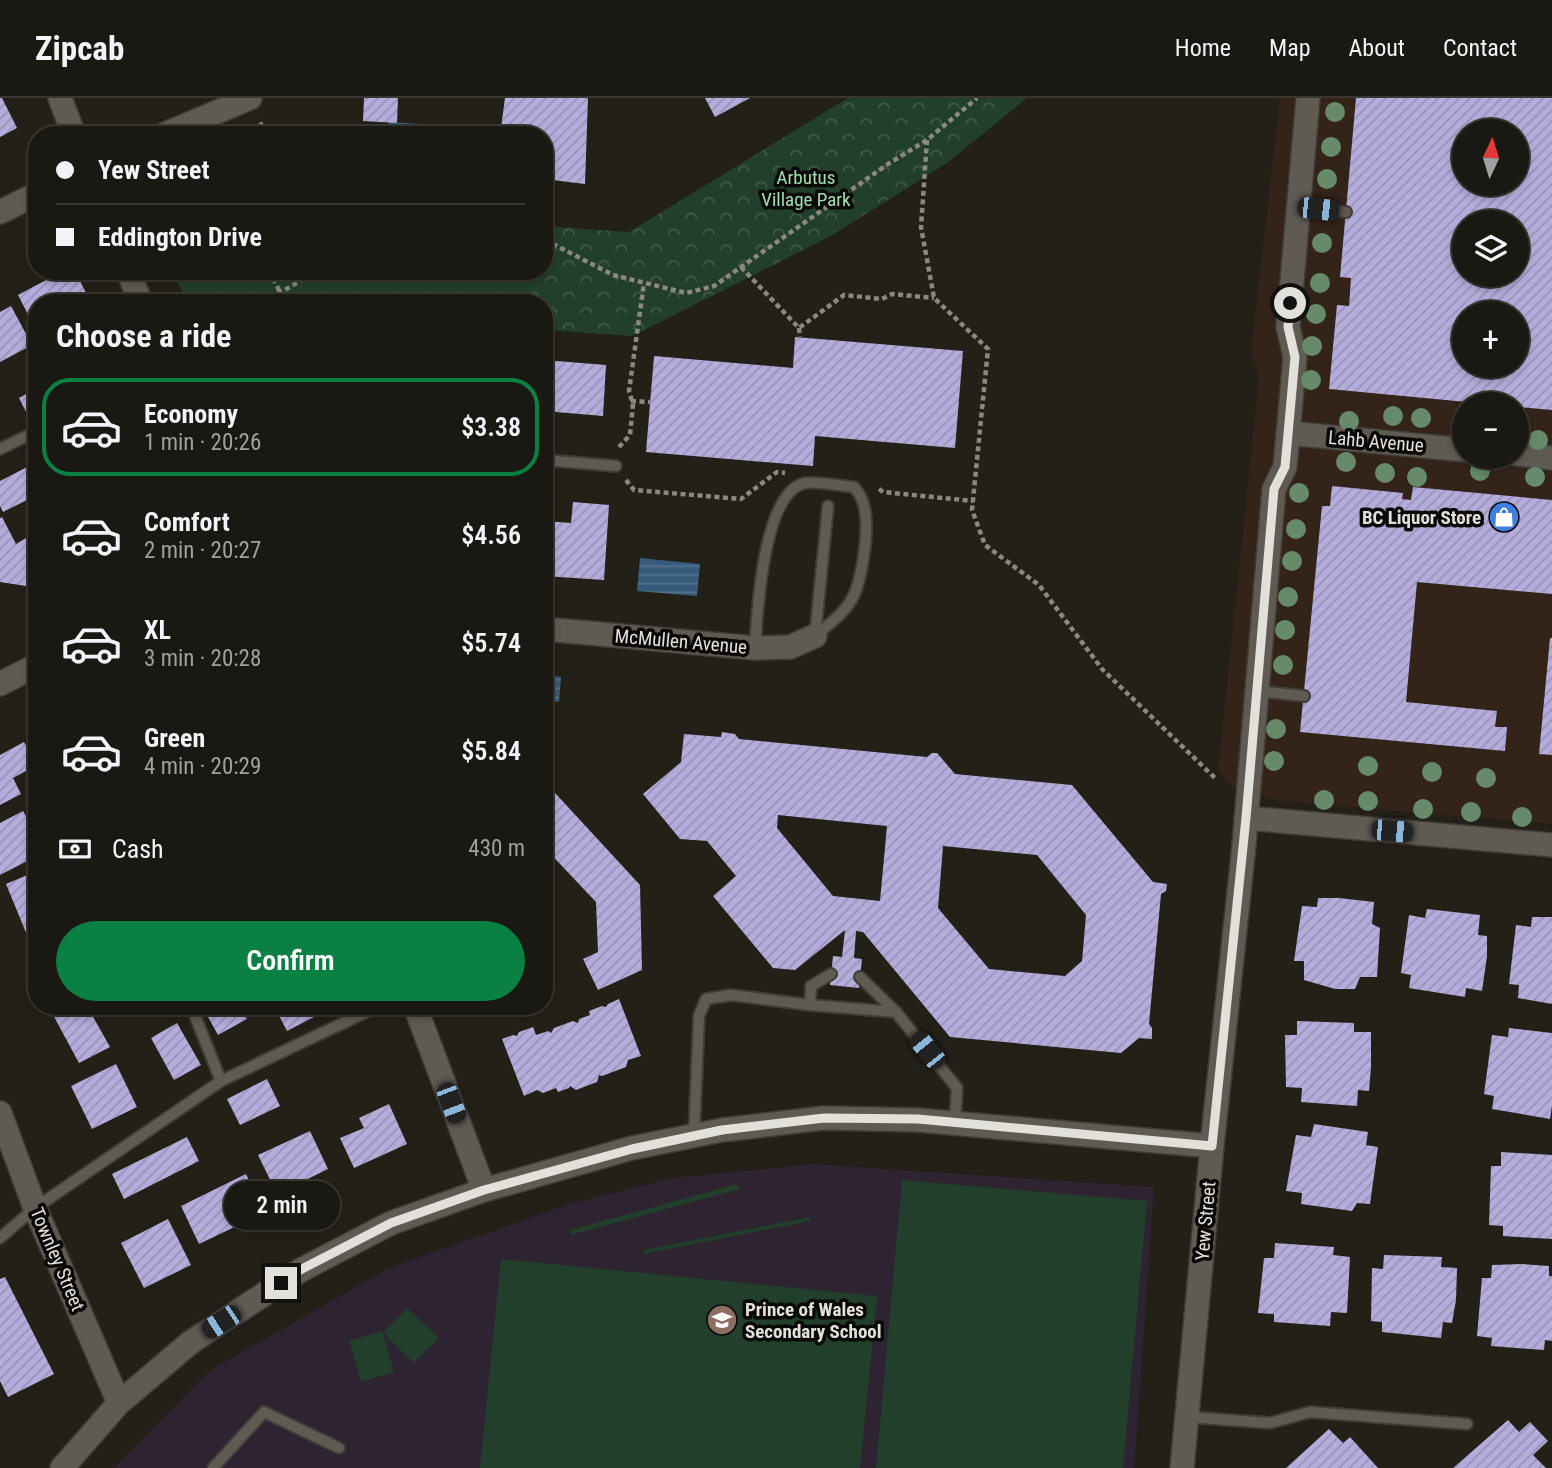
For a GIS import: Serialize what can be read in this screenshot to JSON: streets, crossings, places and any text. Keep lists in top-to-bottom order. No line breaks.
{"streets":{"street":["Lahb Avenue","McMullen Avenue","Yew Street","Townley Street"]},"crossings":[["Lahb Avenue","Yew Street"]],"parks":["Arbutus Village Park"],"places":{"shop":["BC Liquor Store"],"school or university":["Prince of Wales Secondary School"]},"north":"top","page":{"header":"Zipcab","nav":["Home","Map","About","Contact"],"map_buttons":["+","−"],"banner":["Yew Street","Eddington Drive"],"heading":"Choose a ride","list":[{"name":"Economy","note":"1 min · 20:26","value":"$3.38"},{"name":"Comfort","note":"2 min · 20:27","value":"$4.56"},{"name":"XL","note":"3 min · 20:28","value":"$5.74"},{"name":"Green","note":"4 min · 20:29","value":"$5.84"}],"pay":["Cash","430 m"],"buttons":"Confirm","bubble":"2 min"}}
